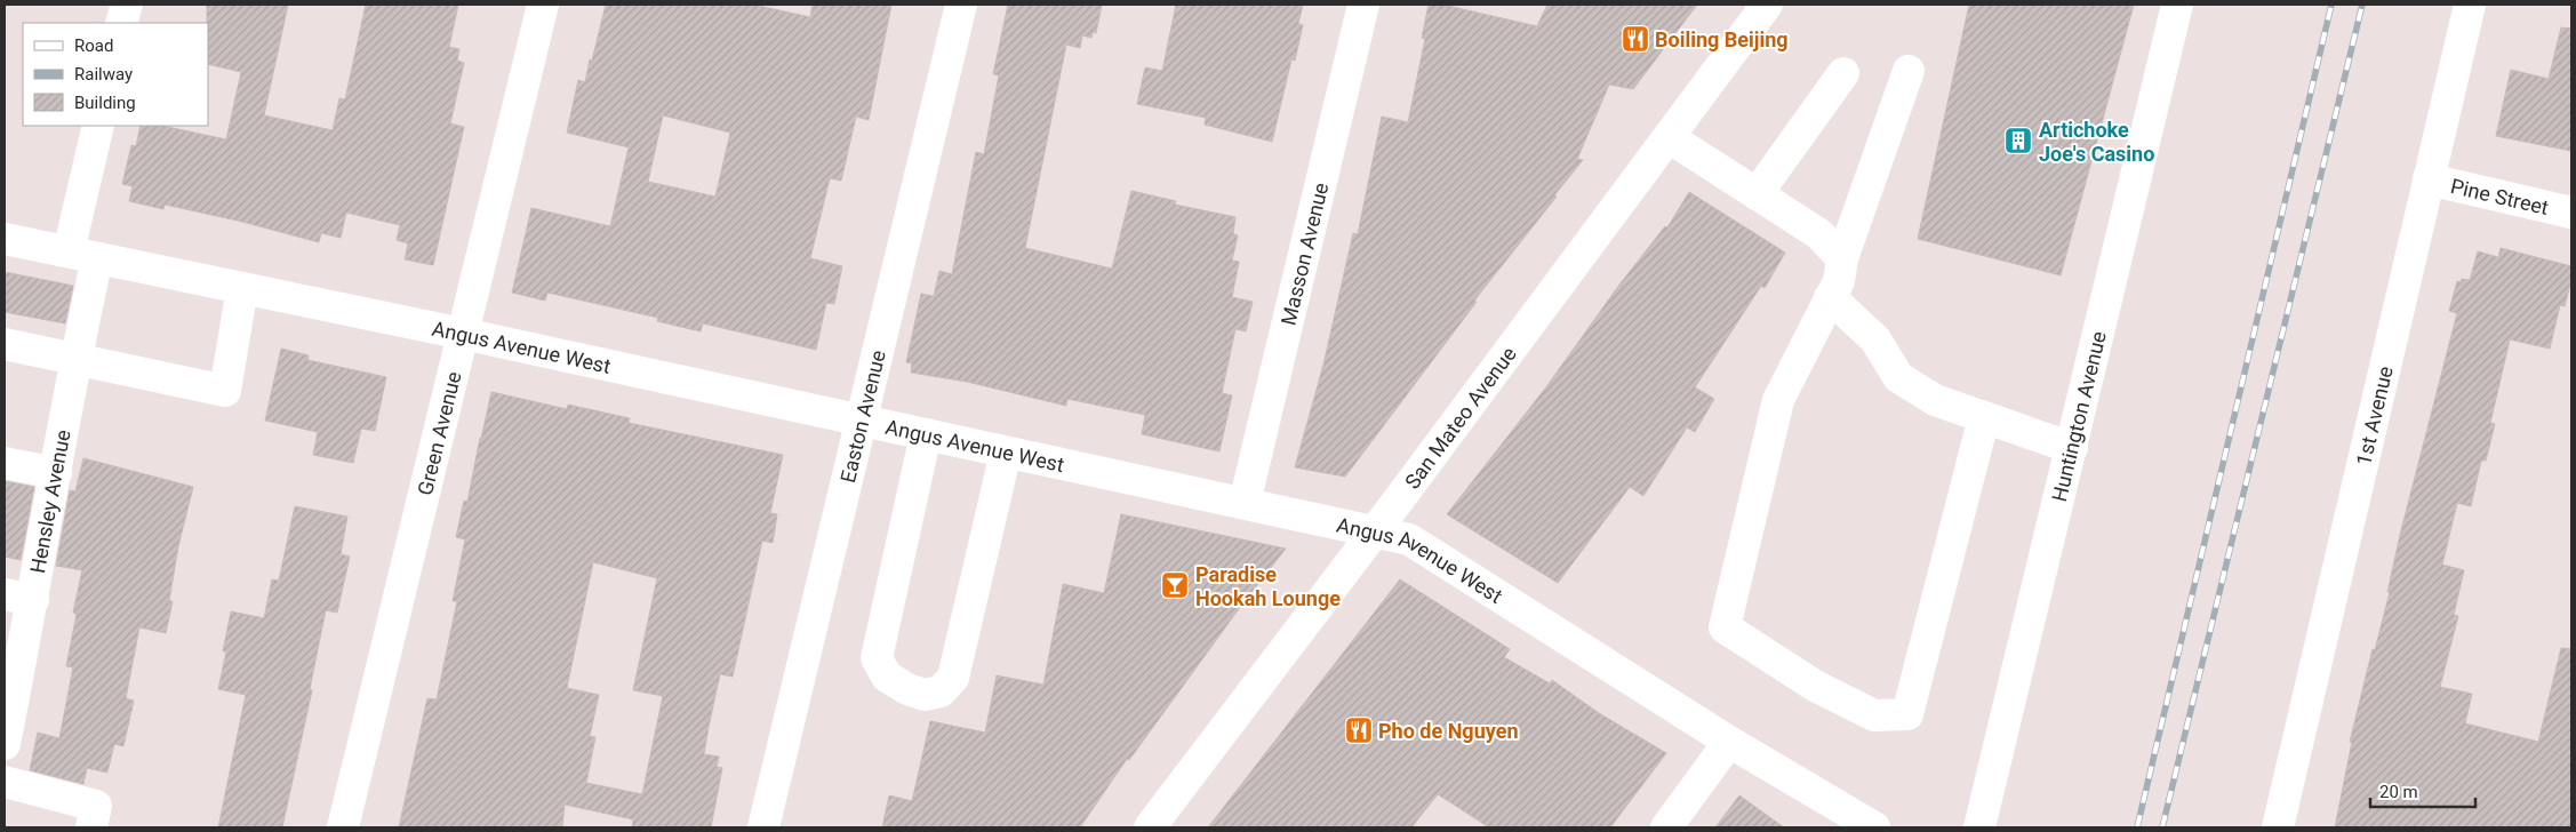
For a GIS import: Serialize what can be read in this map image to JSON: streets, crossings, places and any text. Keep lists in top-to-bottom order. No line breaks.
{"streets":{"street":["Pine Street","Masson Avenue","Angus Avenue West","Easton Avenue","Huntington Avenue","1st Avenue","San Mateo Avenue","Green Avenue","Hensley Avenue"]},"crossings":[["Pine Street","1st Avenue"],["Masson Avenue","Angus Avenue West"],["Angus Avenue West","Easton Avenue"],["Angus Avenue West","San Mateo Avenue"],["Angus Avenue West","Green Avenue"],["Angus Avenue West","Hensley Avenue"]],"places":{"restaurant":["Boiling Beijing","Pho de Nguyen"],"building":["Artichoke Joe's Casino"],"bar":["Paradise Hookah Lounge"]},"legend":["Road","Railway","Building"],"scale_bar":"20 m"}
